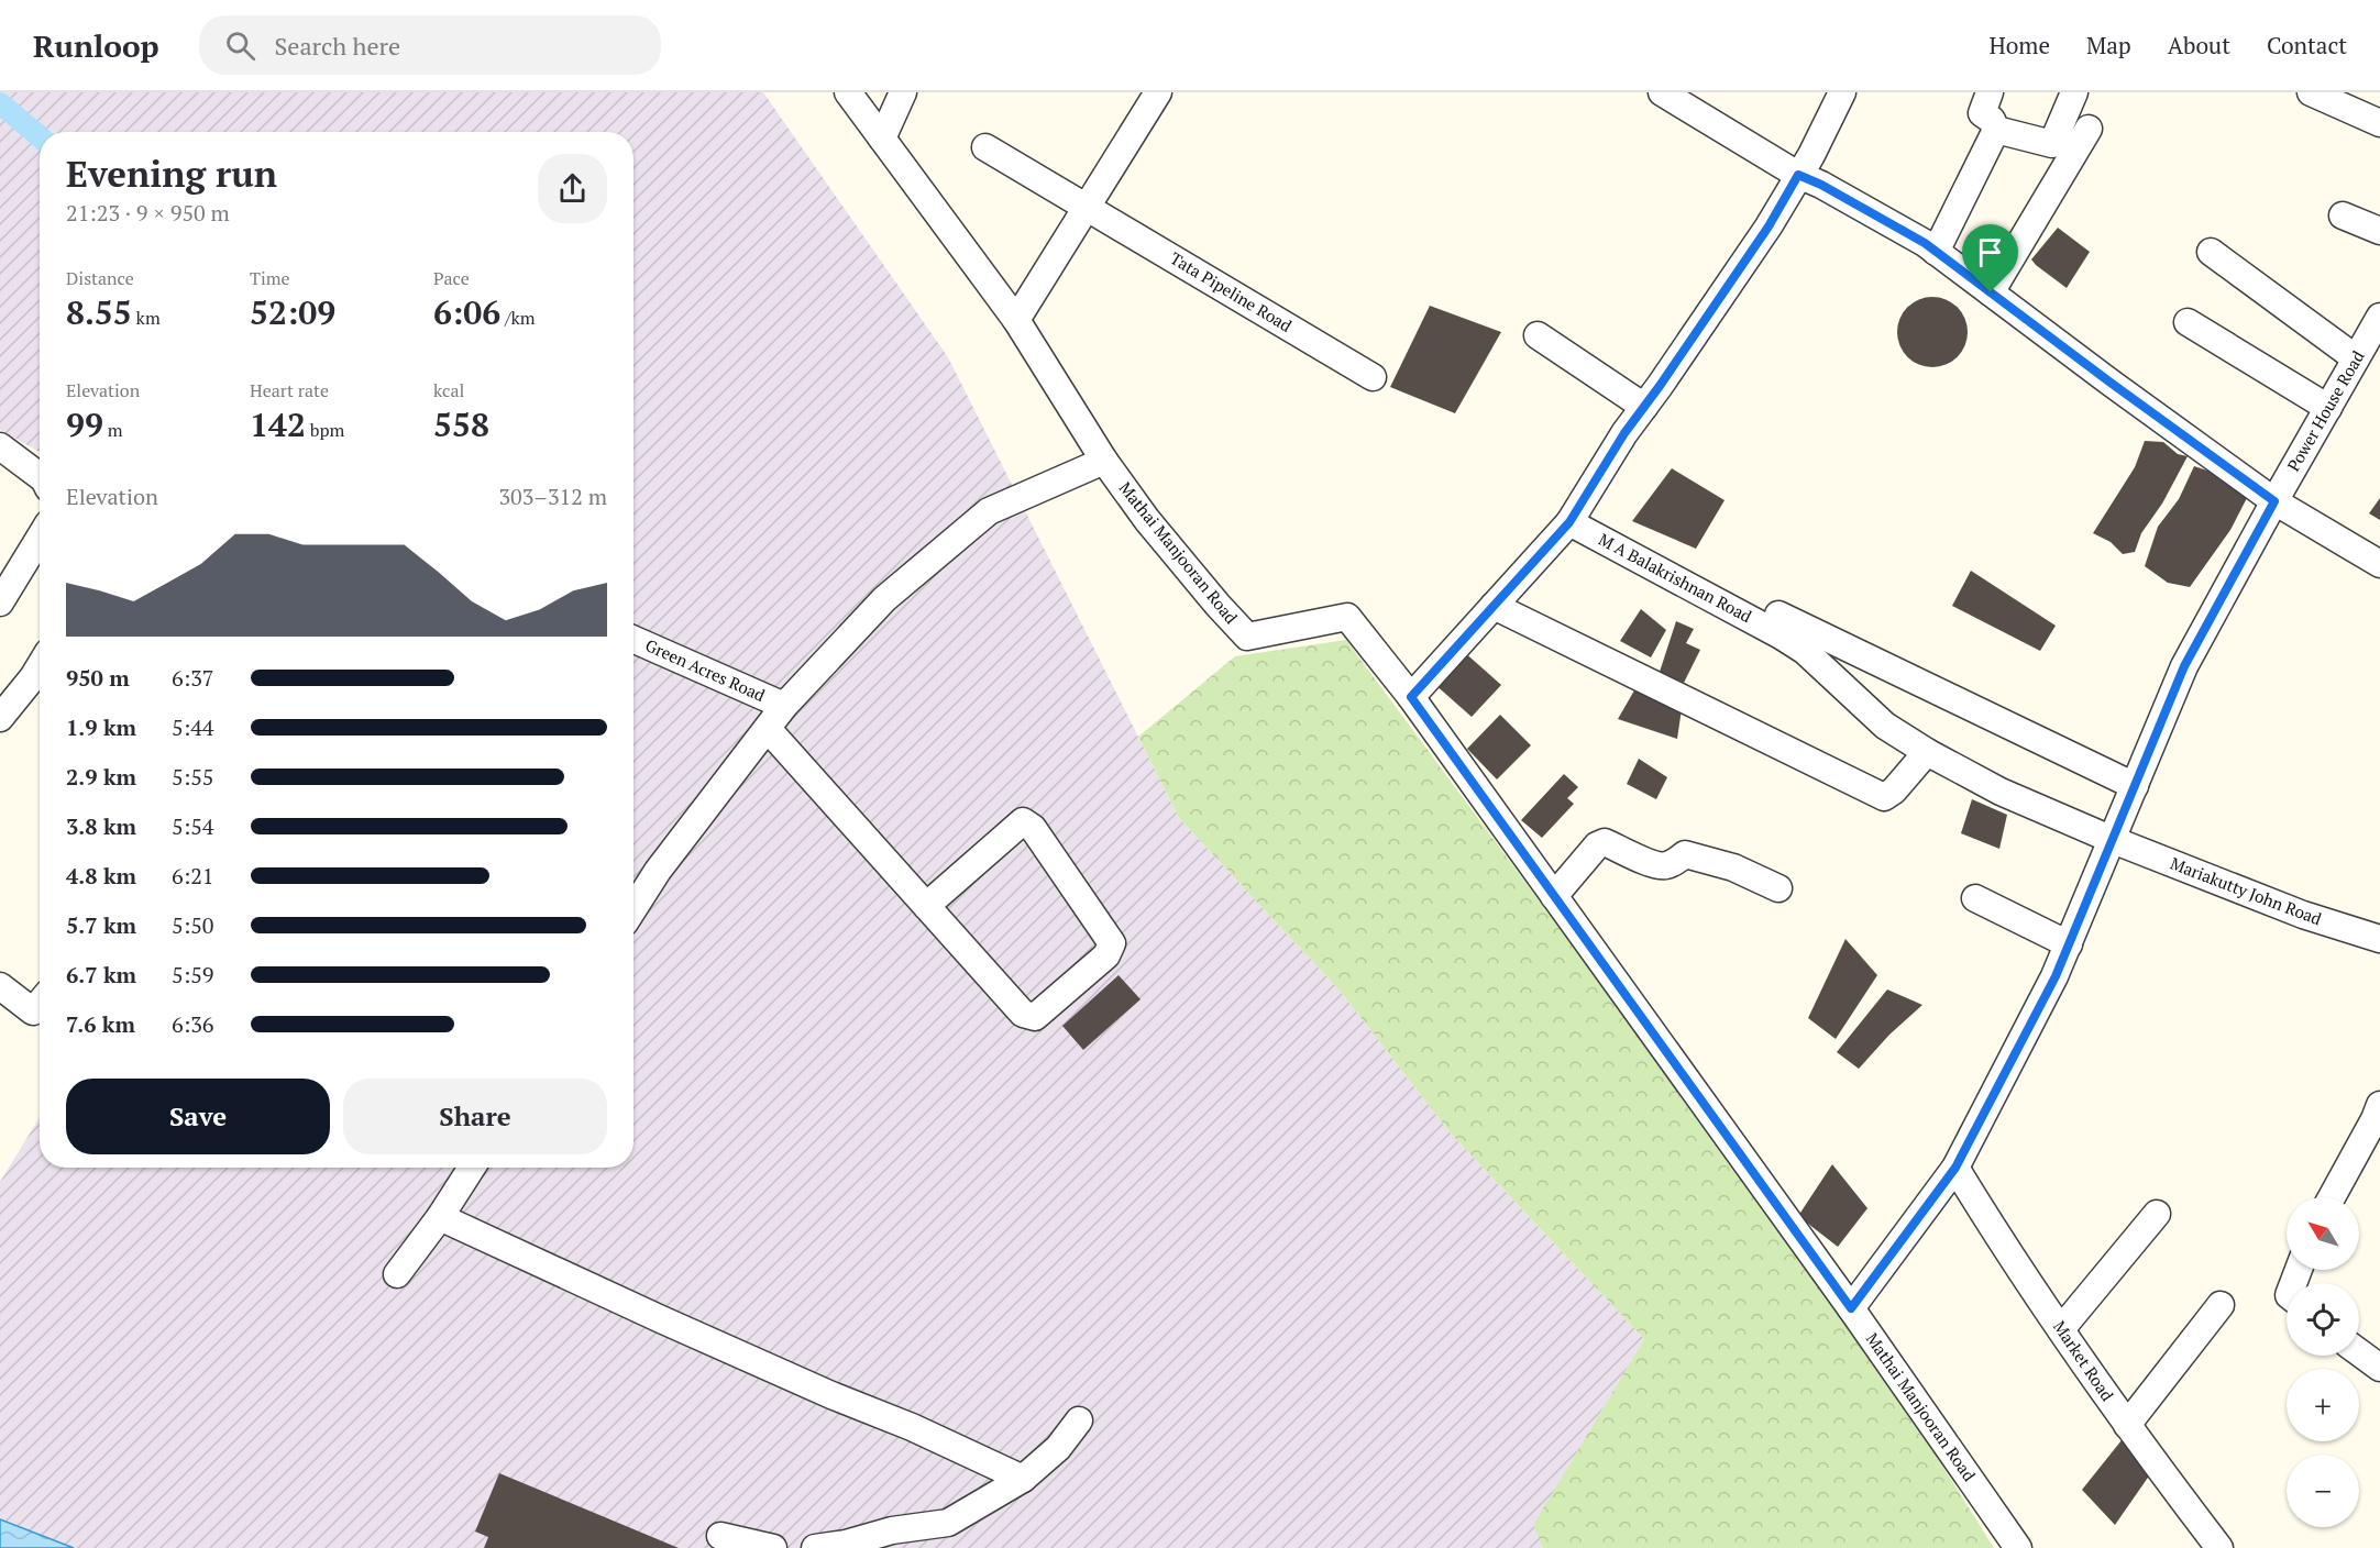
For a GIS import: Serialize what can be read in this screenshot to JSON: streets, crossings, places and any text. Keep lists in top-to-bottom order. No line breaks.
{"streets":{"street":["Tata Pipeline Road","Power House Road","Mathai Manjooran Road","M A Balakrishnan Road","Green Acres Road","Mariakutty John Road","Market Road"]},"crossings":[["Power House Road","Mathai Manjooran Road"],["Power House Road","Mariakutty John Road"],["Power House Road","Market Road"],["M A Balakrishnan Road","Mariakutty John Road"]],"north":"top left","page":{"header":"Runloop","search":"Search here","nav":["Home","Map","About","Contact"],"heading":["Evening run","21:23 · 9 × 950 m"],"stats":[["Distance","8.55 km"],["Time","52:09"],["Pace","6:06 /km"],["Elevation","99 m"],["Heart rate","142 bpm"],["kcal","558"]],"chart":["Elevation","303–312 m"],"list":[{"name":"950 m","note":"6:37"},{"name":"1.9 km","note":"5:44"},{"name":"2.9 km","note":"5:55"},{"name":"3.8 km","note":"5:54"},{"name":"4.8 km","note":"6:21"},{"name":"5.7 km","note":"5:50"},{"name":"6.7 km","note":"5:59"},{"name":"7.6 km","note":"6:36"}],"buttons":["Save","Share"],"map_buttons":["+","−"]}}
